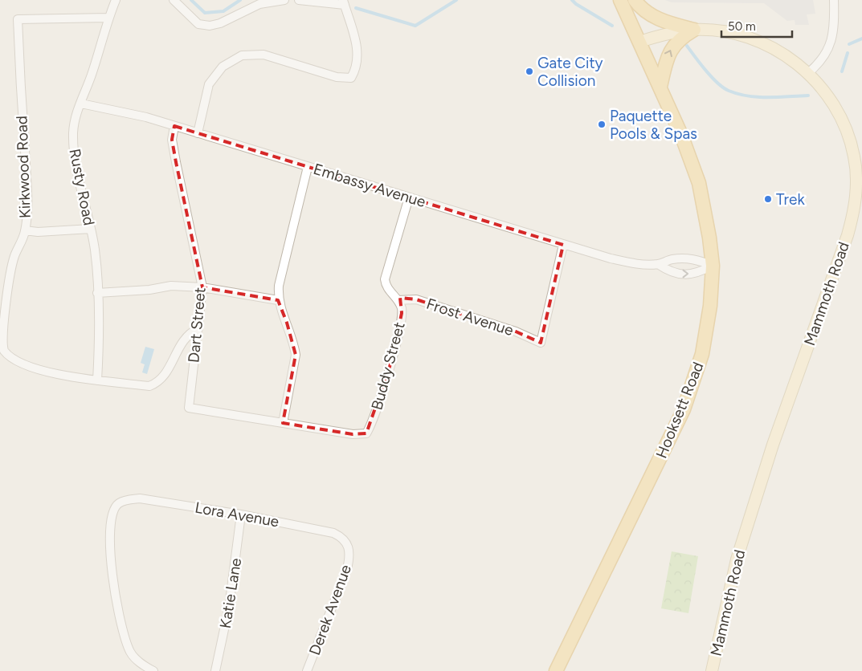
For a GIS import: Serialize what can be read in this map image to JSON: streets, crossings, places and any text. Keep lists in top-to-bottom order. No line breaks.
{"streets":{"main road":["Mammoth Road","Hooksett Road"],"street":["Kirkwood Road","Embassy Avenue","Rusty Road","Frost Avenue","Dart Street","Buddy Street","Lora Avenue","Katie Lane","Derek Avenue"]},"crossings":[["Kirkwood Road","Rusty Road"],["Embassy Avenue","Rusty Road"],["Embassy Avenue","Frost Avenue"],["Embassy Avenue","Dart Street"],["Embassy Avenue","Buddy Street"],["Embassy Avenue","Hooksett Road"],["Mammoth Road","Hooksett Road"],["Frost Avenue","Buddy Street"],["Dart Street","Buddy Street"],["Lora Avenue","Katie Lane"],["Lora Avenue","Derek Avenue"]],"places":["Gate City Collision","Paquette Pools & Spas","Trek"],"scale_bar":"50 m"}
